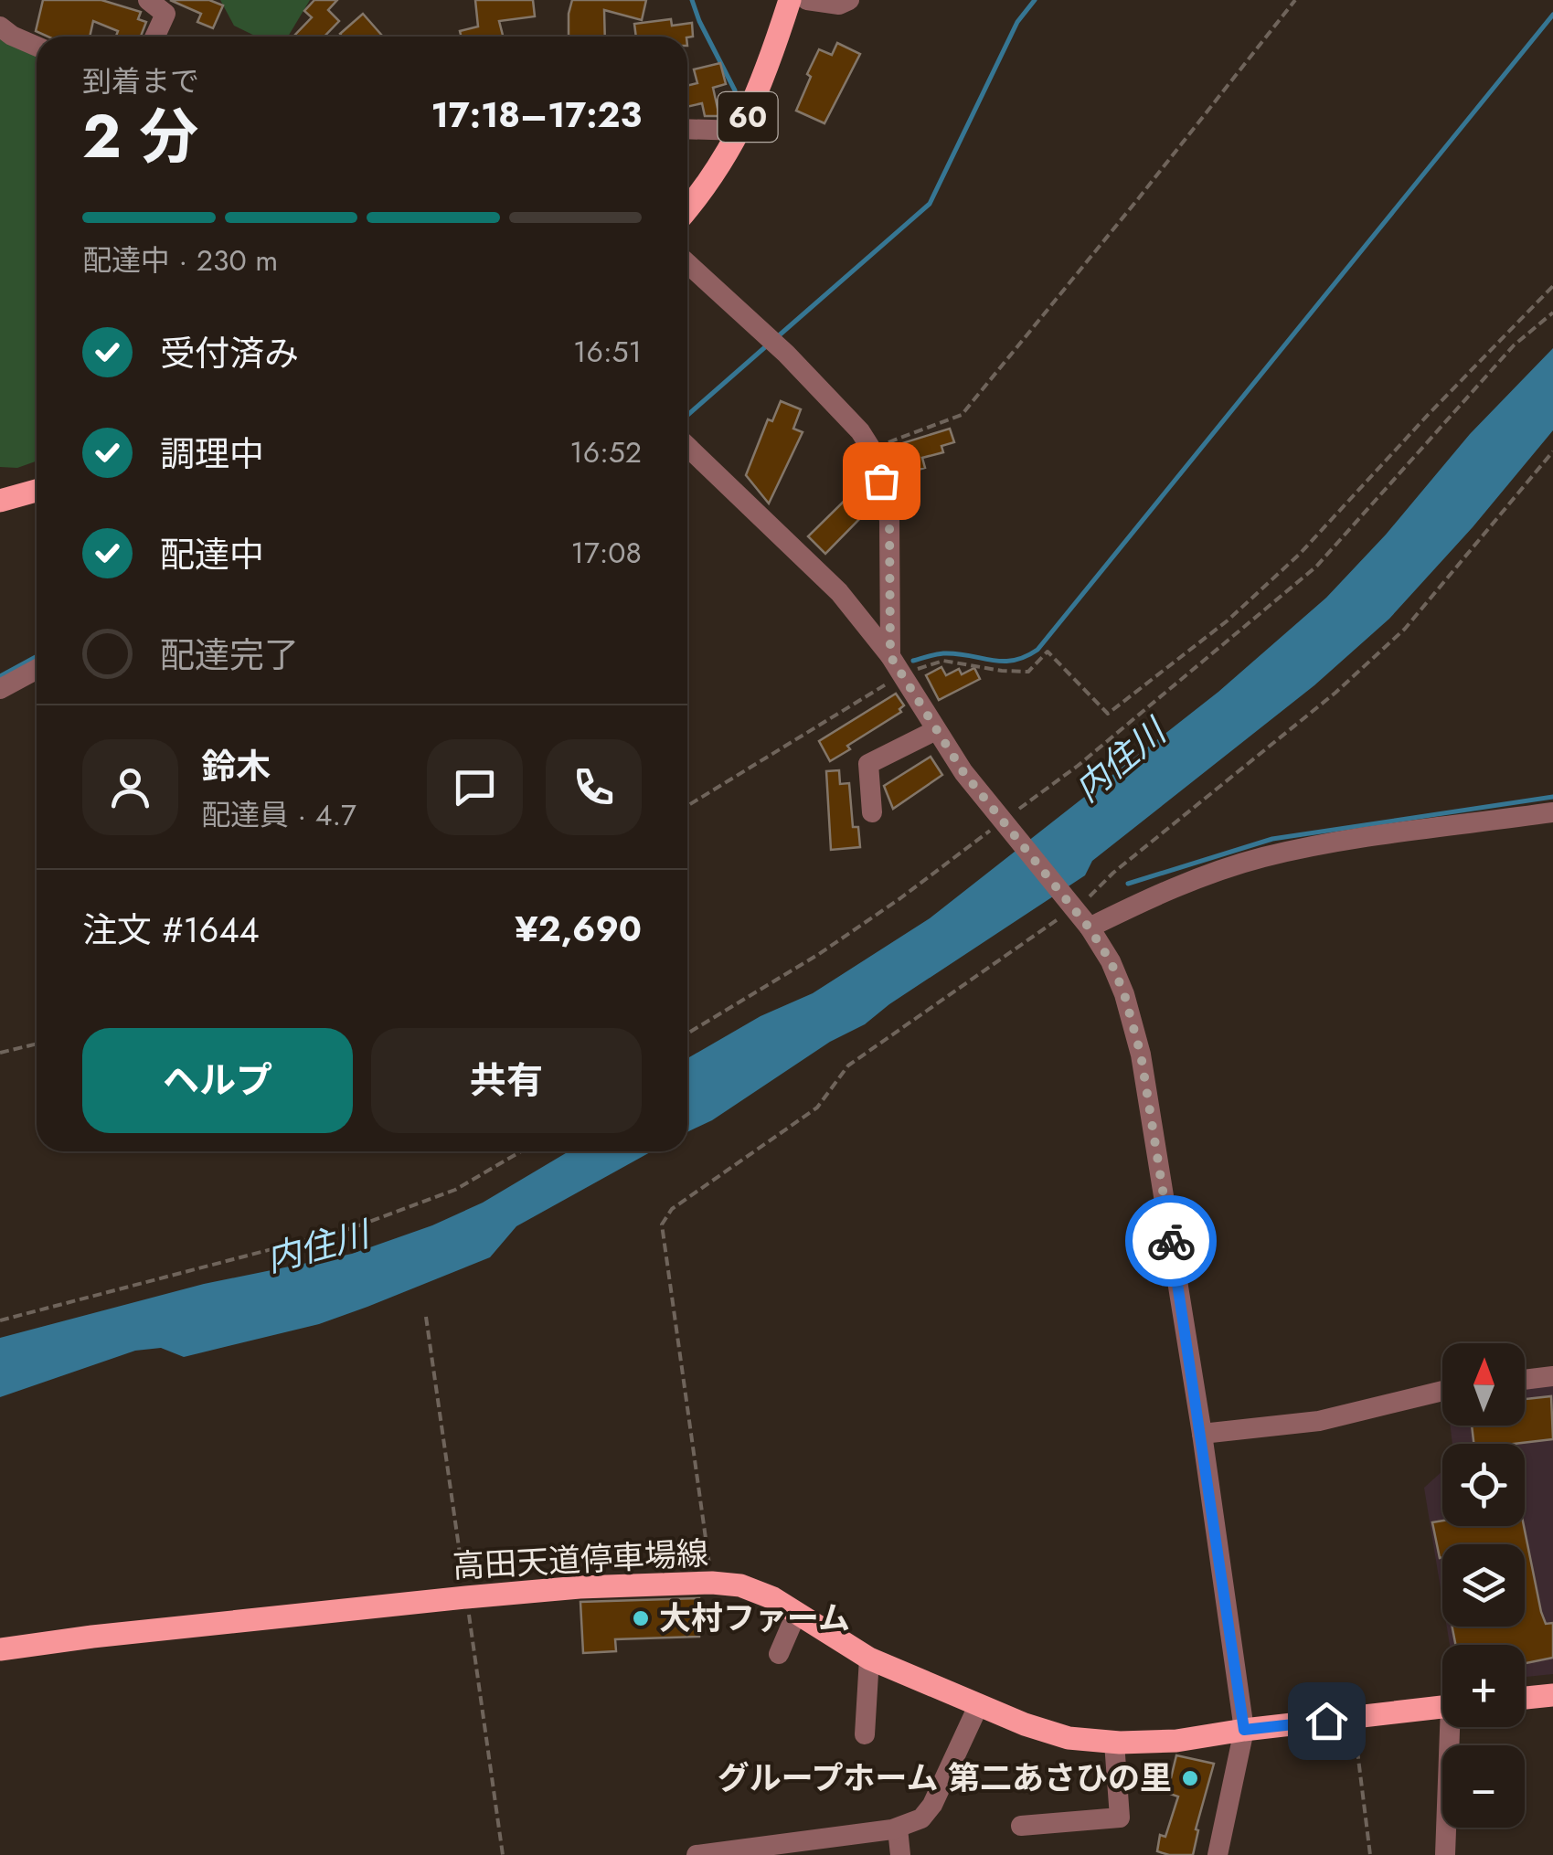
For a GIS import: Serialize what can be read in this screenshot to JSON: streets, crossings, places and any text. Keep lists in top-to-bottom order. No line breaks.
{"streets":{"main road":["60","高田天道停車場線"]},"water":["内住川"],"places":["大村ファーム","グループホーム 第二あさひの里"],"north":"top","page":{"heading":["2 分","到着まで","17:18–17:23"],"panel":["鈴木","配達員 · 4.7","注文 #1644","¥2,690"],"bar":"配達中 · 230 m","list":[["受付済み","16:51"],["調理中","16:52"],["配達中","17:08"],"配達完了"],"buttons":["ヘルプ","共有"],"map_buttons":["+","−"]}}
